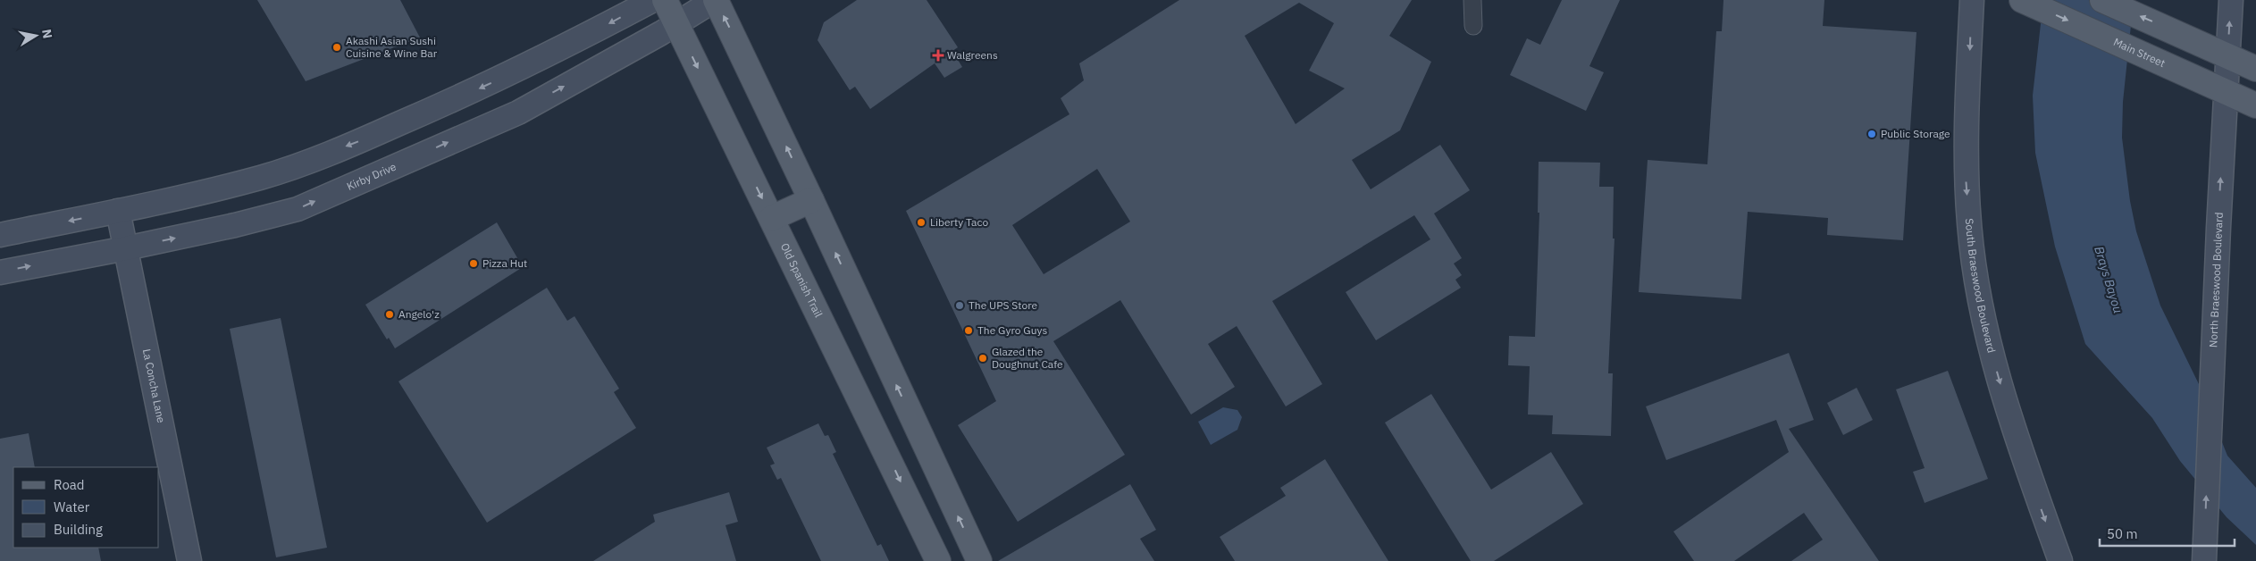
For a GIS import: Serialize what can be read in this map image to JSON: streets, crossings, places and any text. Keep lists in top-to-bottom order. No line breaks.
{"streets":{"main road":["Main Street","Kirby Drive","Old Spanish Trail","North Braeswood Boulevard","South Braeswood Boulevard","La Concha Lane"]},"crossings":[["Main Street","North Braeswood Boulevard"],["Kirby Drive","Old Spanish Trail"],["Kirby Drive","La Concha Lane"]],"one_way":["North Braeswood Boulevard","South Braeswood Boulevard"],"water":["Brays Bayou"],"places":{"other":["Akashi Asian Sushi Cuisine & Wine Bar","Public Storage","Liberty Taco","Pizza Hut","The UPS Store","Angelo'z","The Gyro Guys","Glazed the Doughnut Cafe"],"health":["Walgreens"]},"legend":["Road","Water","Building"],"scale_bar":"50 m","north":"right"}
